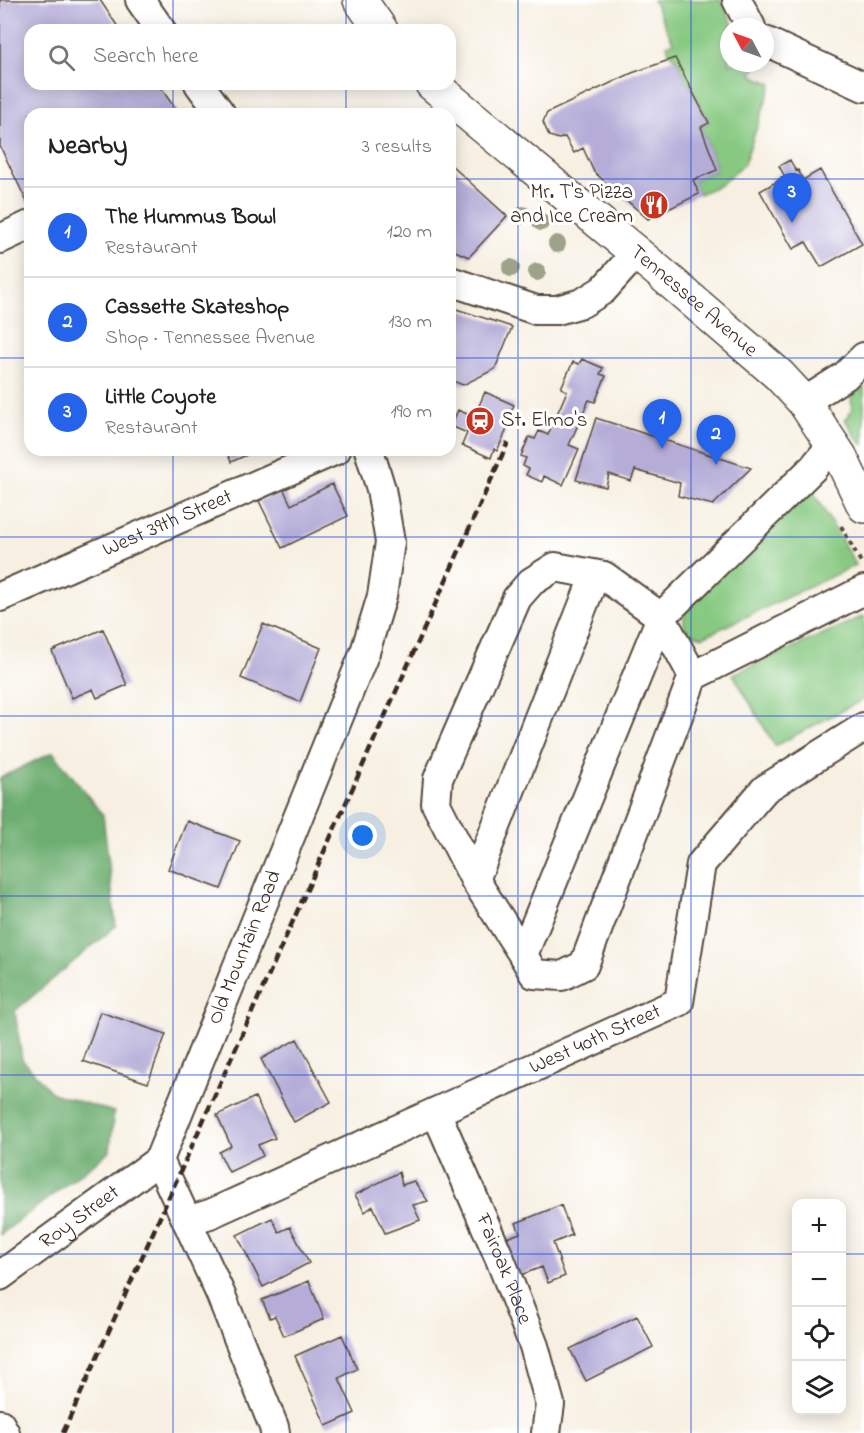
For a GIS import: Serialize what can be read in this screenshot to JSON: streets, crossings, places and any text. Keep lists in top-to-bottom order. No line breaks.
{"streets":{"main road":["Tennessee Avenue"],"street":["West 39th Street","Old Mountain Road","West 40th Street","Roy Street","Fairoak Place"]},"crossings":[["Old Mountain Road","Roy Street"],["West 40th Street","Fairoak Place"]],"places":{"restaurant":["Mr. T's Pizza and Ice Cream"],"station":["St. Elmo's"]},"north":"top left","page":{"search":"Search here","heading":["Nearby","3 results"],"pins":["3","1","2"],"list":[{"mark":"1","name":"The Hummus Bowl","note":"Restaurant","value":"120 m"},{"mark":"2","name":"Cassette Skateshop","note":"Shop · Tennessee Avenue","value":"130 m"},{"mark":"3","name":"Little Coyote","note":"Restaurant","value":"190 m"}],"map_buttons":["+","−"]}}
